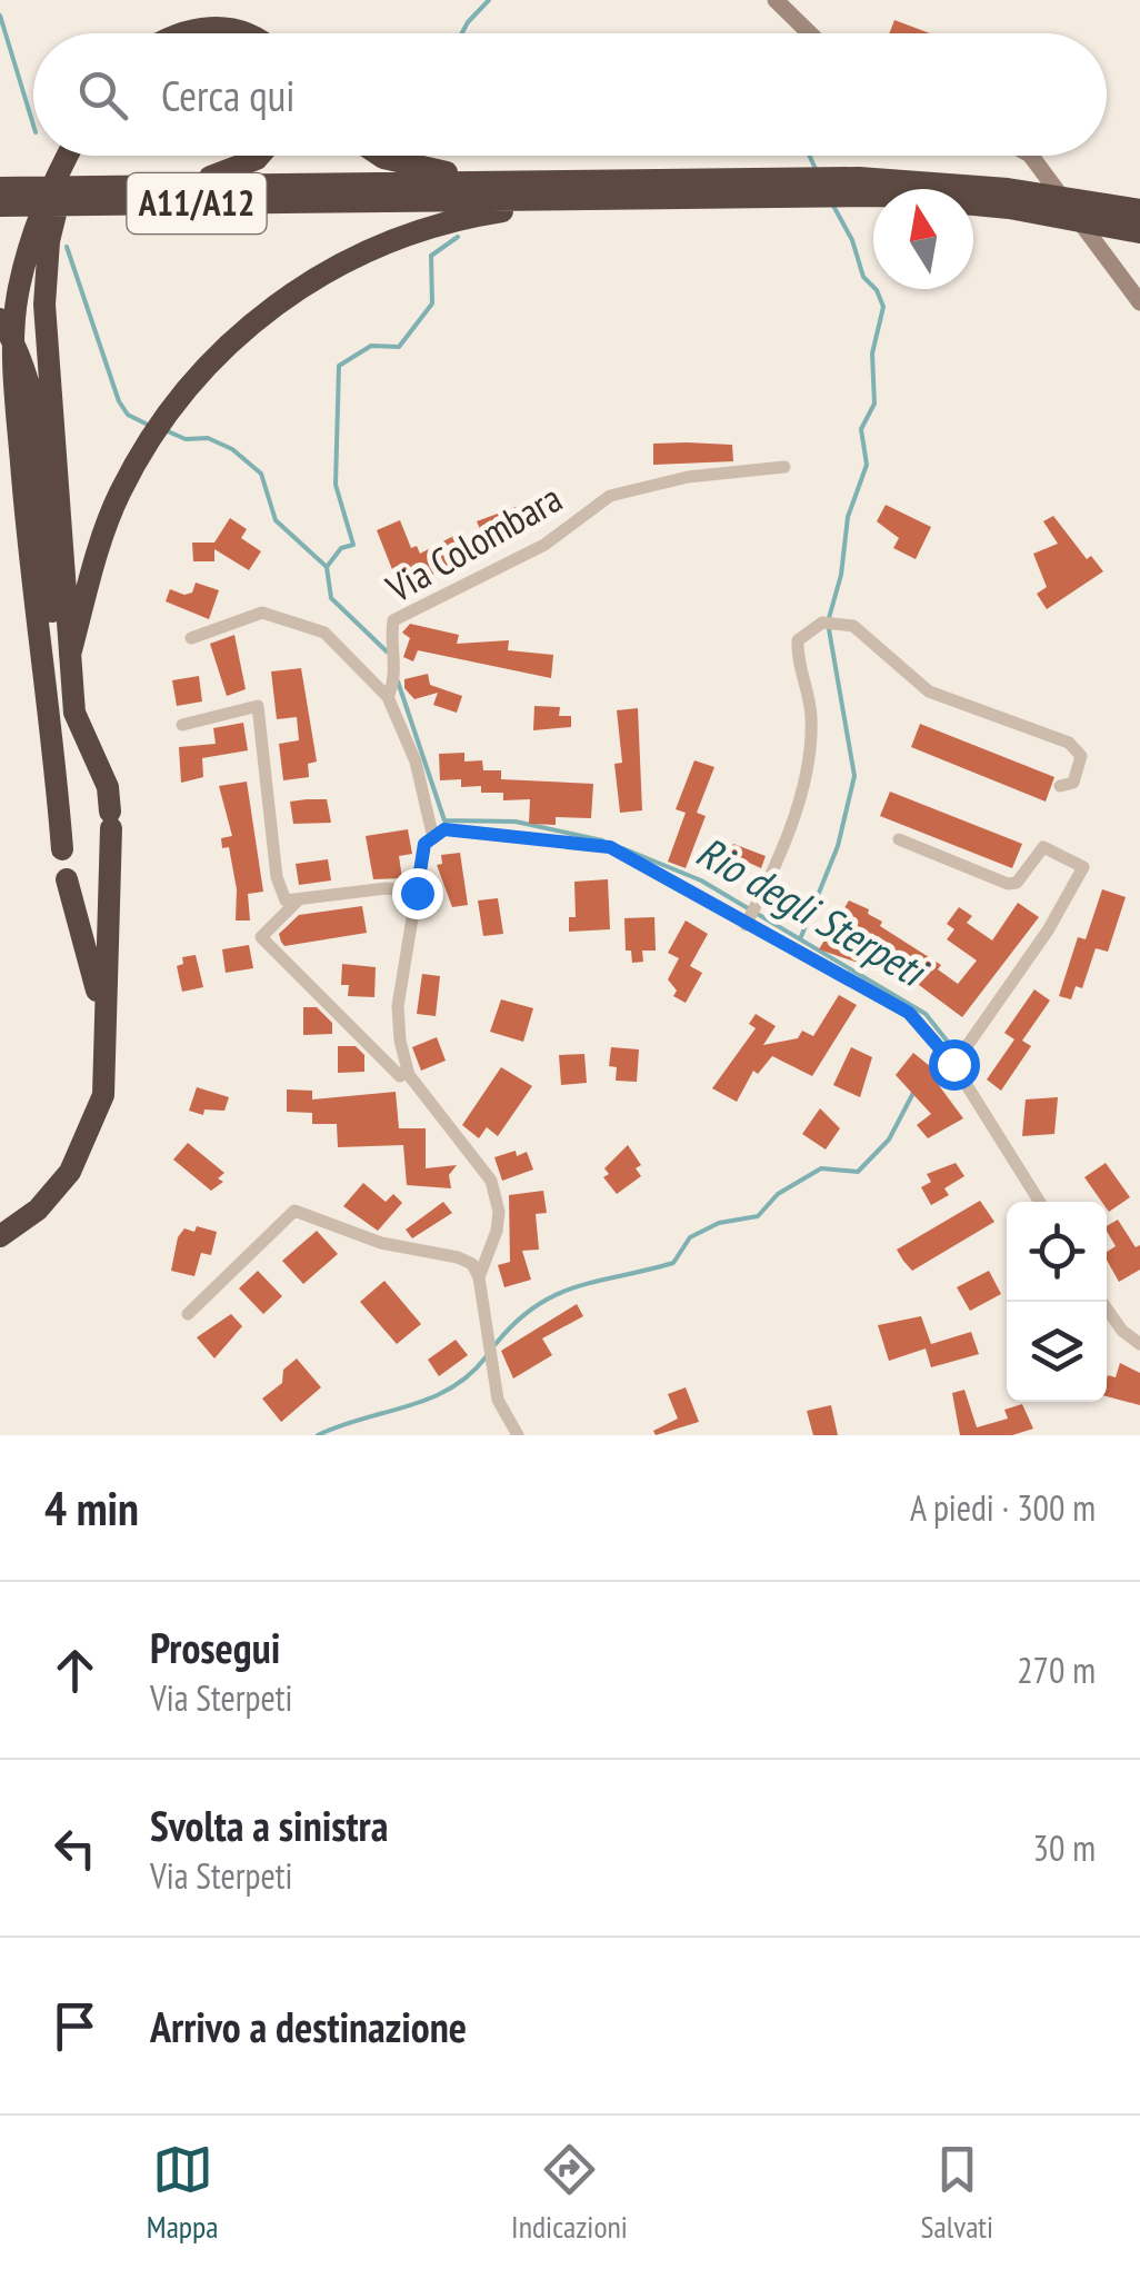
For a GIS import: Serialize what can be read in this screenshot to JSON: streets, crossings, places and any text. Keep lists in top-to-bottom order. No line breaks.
{"streets":{"highway":["A11/A12"],"street":["Via Colombara"]},"water":["Rio degli Sterpeti"],"north":"top","page":{"search":"Cerca qui","heading":["4 min","A piedi · 300 m"],"list":[["Prosegui","Via Sterpeti","270 m"],["Svolta a sinistra","Via Sterpeti","30 m"],"Arrivo a destinazione"],"nav":["Mappa","Indicazioni","Salvati"]}}
